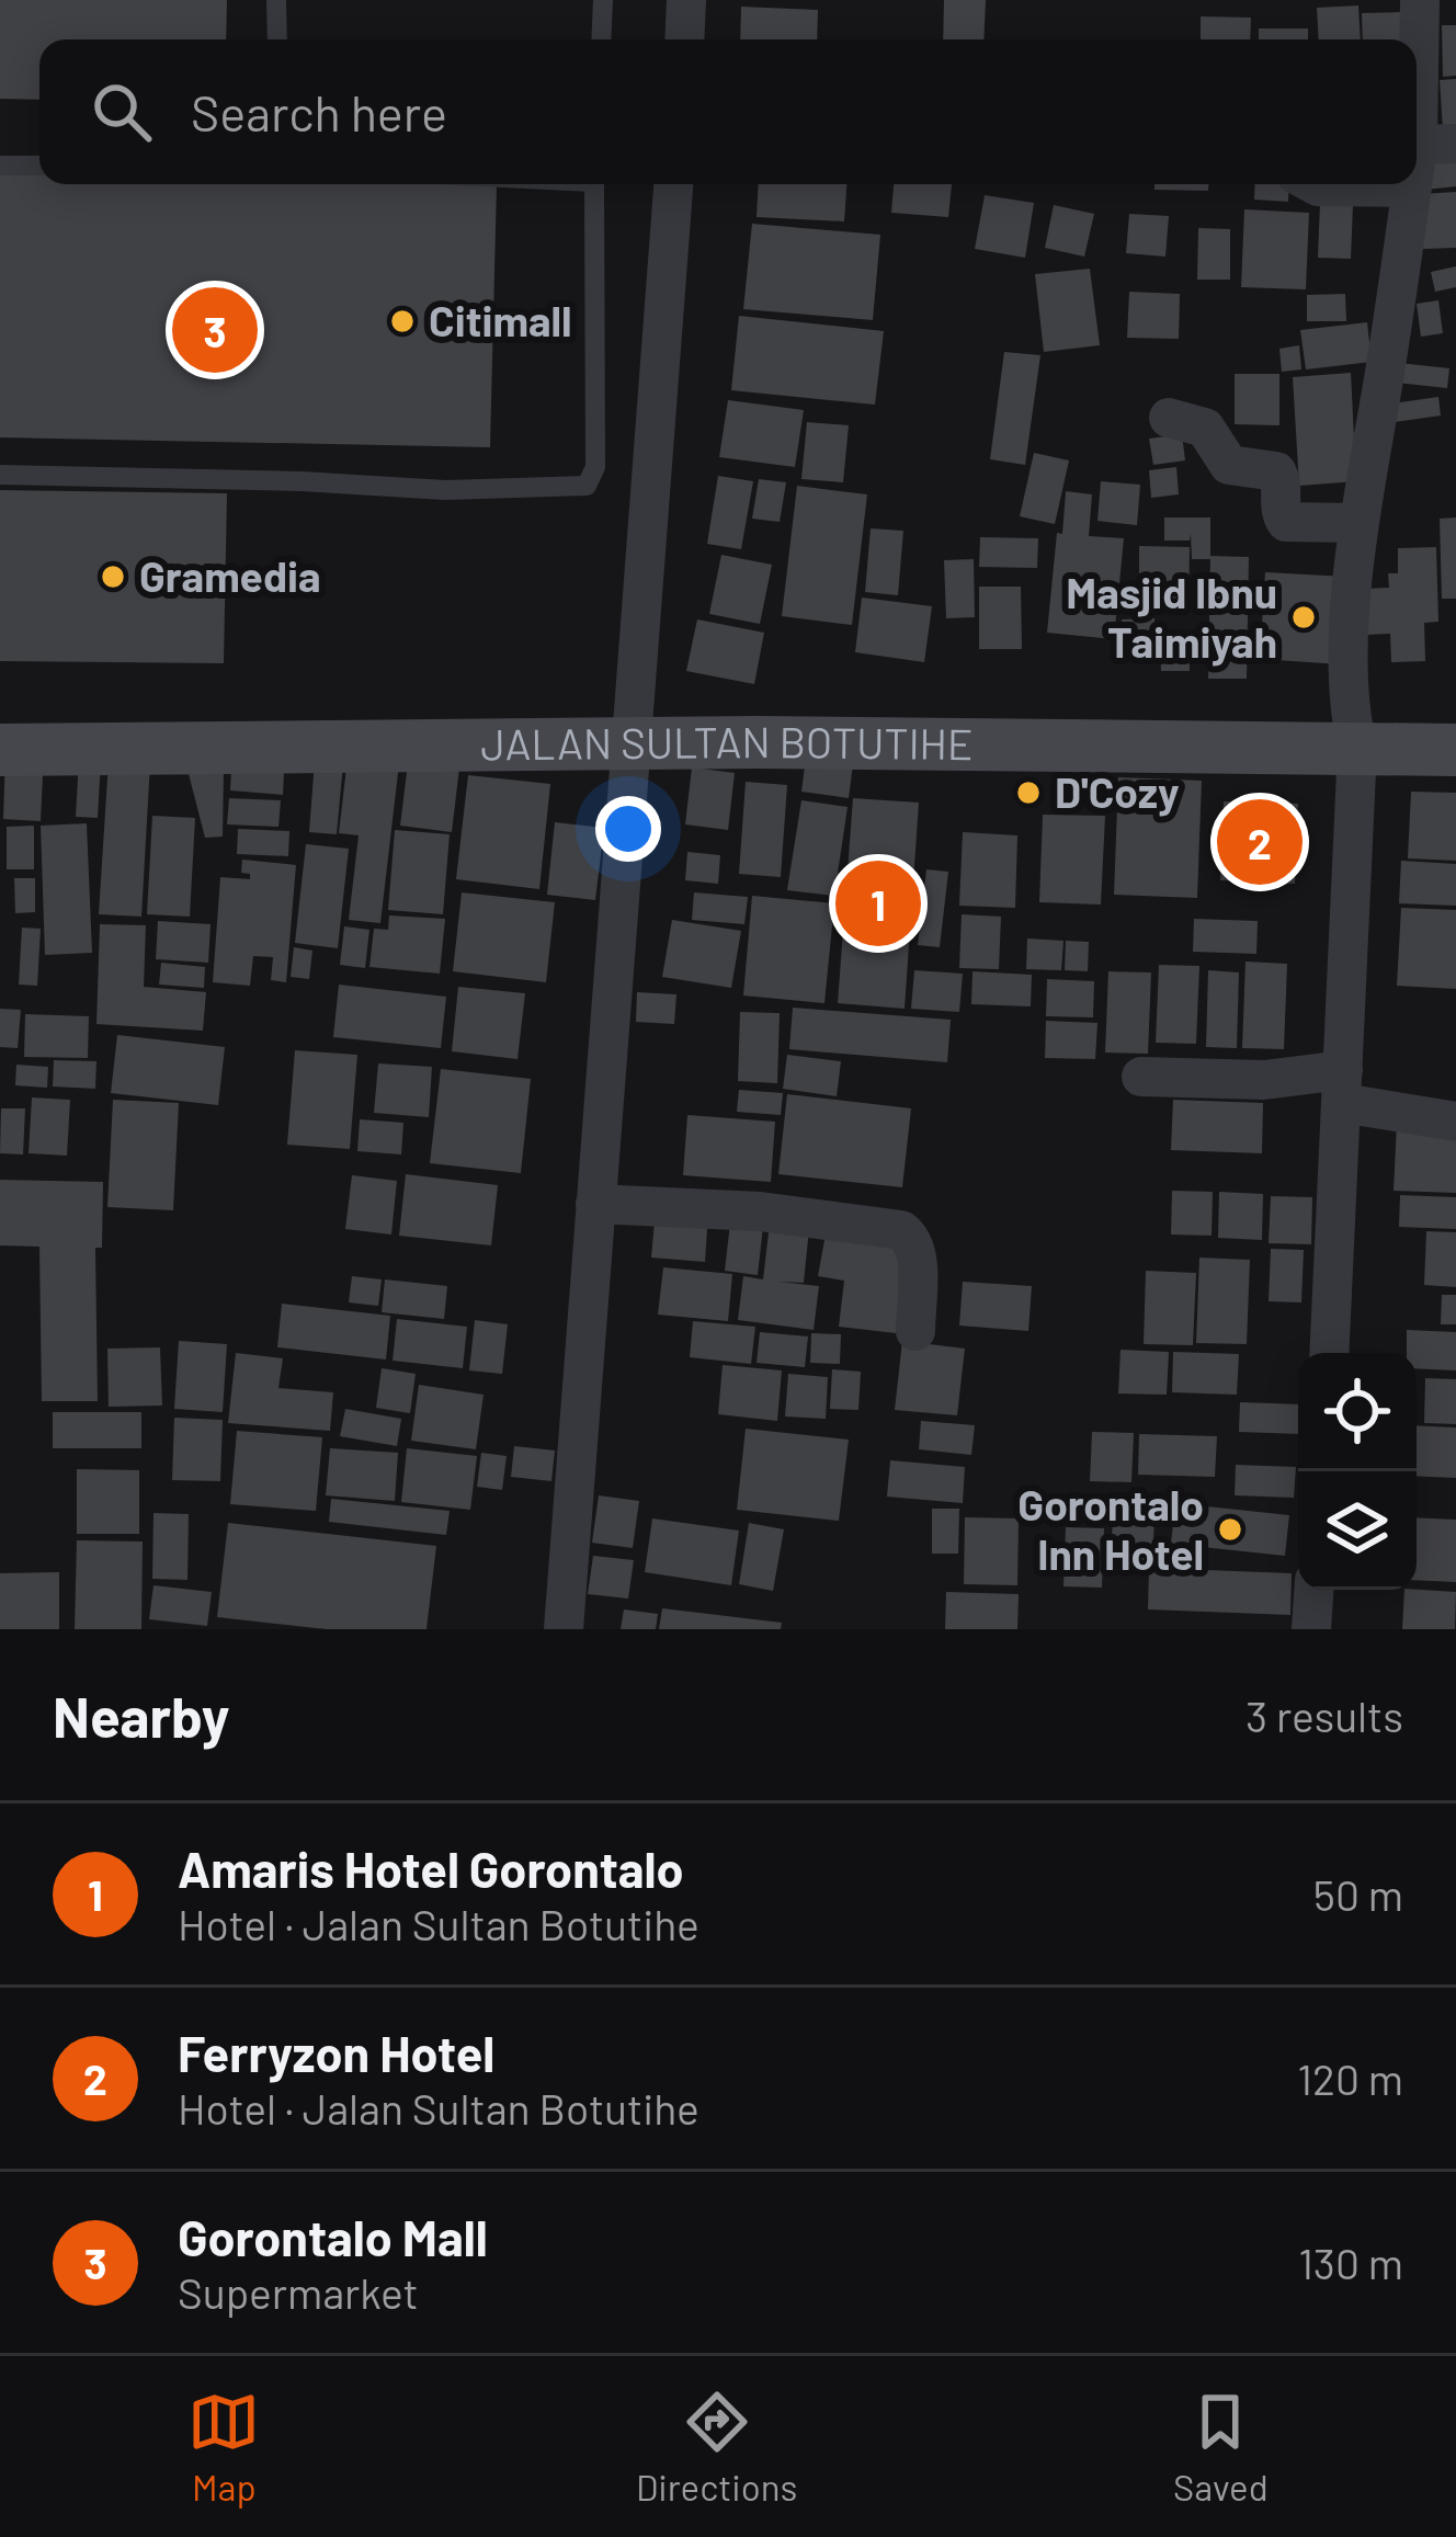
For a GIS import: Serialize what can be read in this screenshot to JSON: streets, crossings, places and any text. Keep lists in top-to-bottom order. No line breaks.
{"streets":{"main road":["JALAN SULTAN BOTUTIHE"]},"places":["Citimall","Gramedia","Masjid Ibnu Taimiyah","D'Cozy","Gorontalo Inn Hotel"],"page":{"search":"Search here","pins":["3","2","1"],"heading":["Nearby","3 results"],"list":[{"mark":"1","name":"Amaris Hotel Gorontalo","note":"Hotel · Jalan Sultan Botutihe","value":"50 m"},{"mark":"2","name":"Ferryzon Hotel","note":"Hotel · Jalan Sultan Botutihe","value":"120 m"},{"mark":"3","name":"Gorontalo Mall","note":"Supermarket","value":"130 m"}],"nav":["Map","Directions","Saved"]}}
